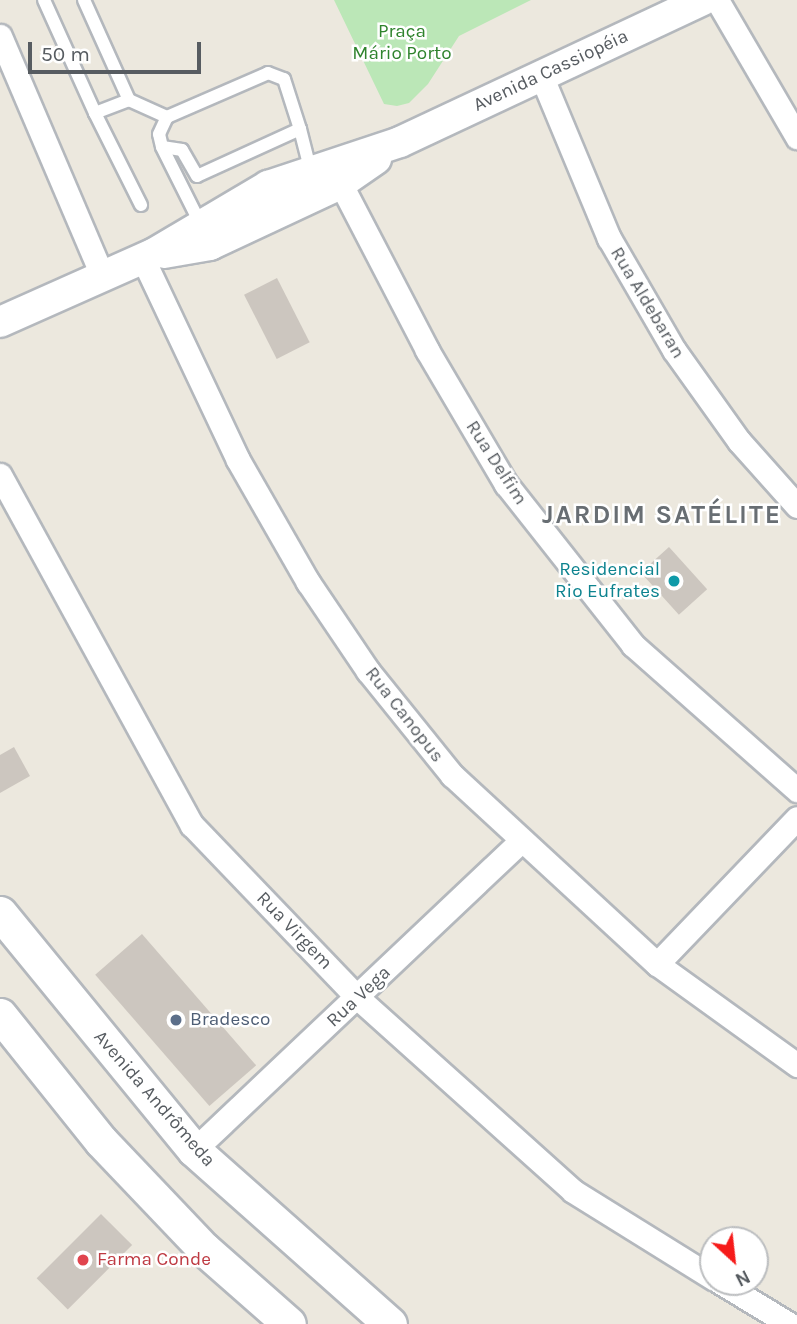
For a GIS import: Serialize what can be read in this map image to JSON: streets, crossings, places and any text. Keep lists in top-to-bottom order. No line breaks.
{"streets":{"main road":["Avenida Andrômeda"],"street":["Avenida Cassiopéia","Rua Aldebaran","Rua Delfim","Rua Canopus","Rua Virgem","Rua Vega"]},"crossings":[["Avenida Cassiopéia","Rua Aldebaran"],["Avenida Cassiopéia","Rua Delfim"],["Avenida Cassiopéia","Rua Canopus"],["Rua Canopus","Rua Vega"],["Rua Virgem","Rua Vega"],["Rua Vega","Avenida Andrômeda"]],"districts":["JARDIM SATÉLITE"],"parks":["Praça Mário Porto"],"places":["Residencial Rio Eufrates","Bradesco","Farma Conde"],"scale_bar":"50 m","north":"bottom right"}
